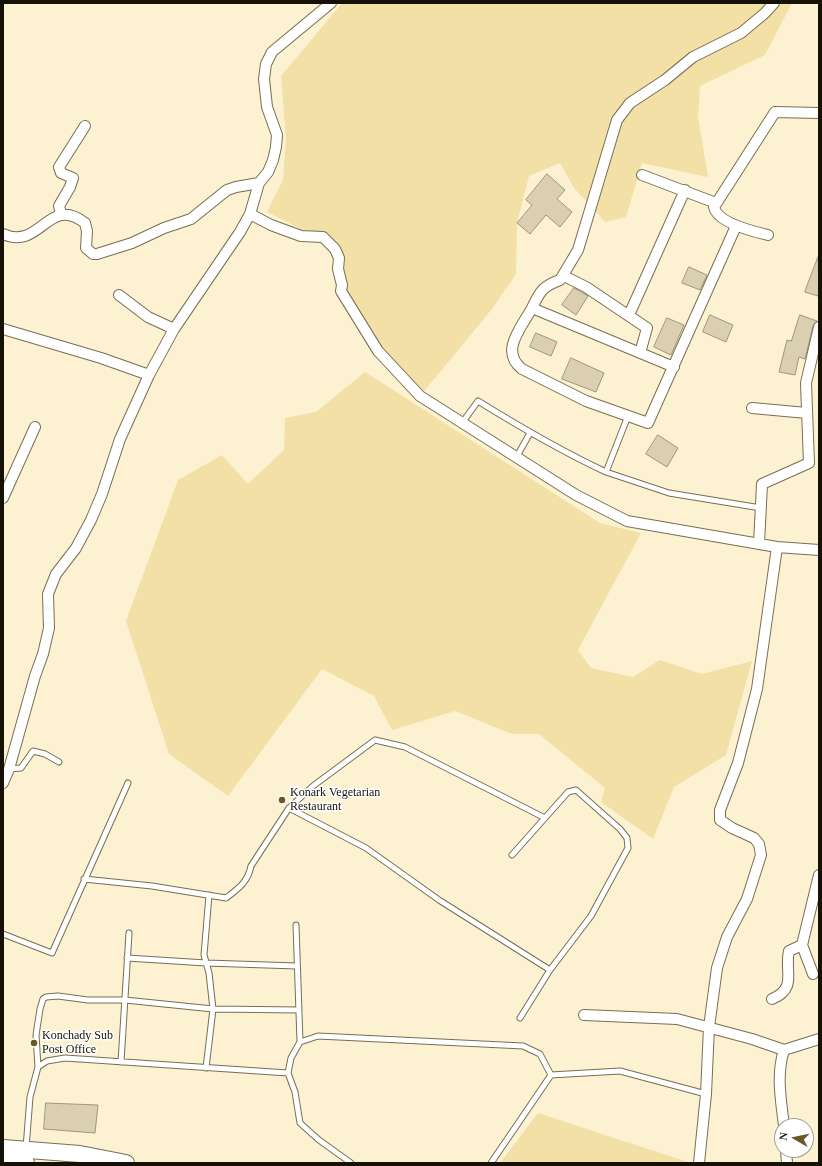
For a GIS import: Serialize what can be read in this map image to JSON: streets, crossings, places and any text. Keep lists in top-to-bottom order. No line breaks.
{"places":["Konark Vegetarian Restaurant","Konchady Sub Post Office"],"north":"left"}
